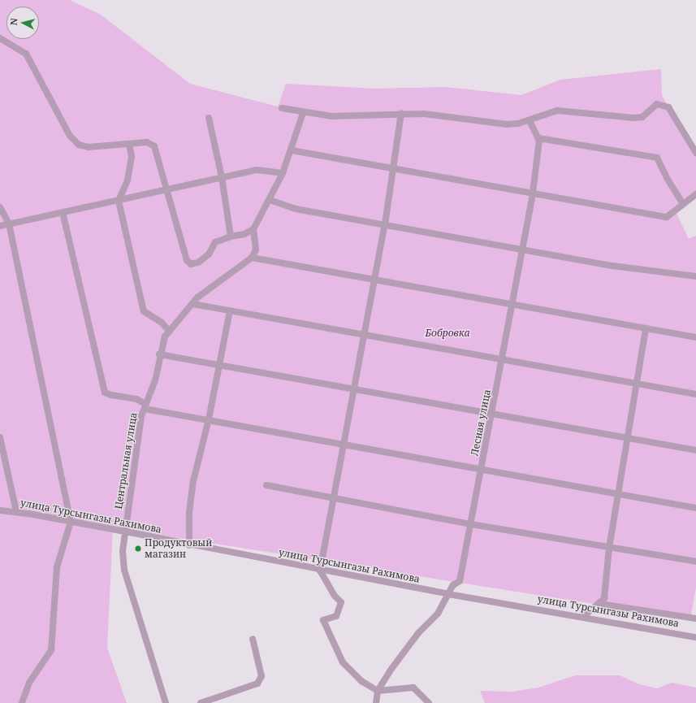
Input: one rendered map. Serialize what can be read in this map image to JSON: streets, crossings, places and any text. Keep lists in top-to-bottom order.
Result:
{
  "streets": {
    "street": ["Лесная улица", "Центральная улица", "улица Турсынгазы Рахимова"]
  },
  "crossings": [
    ["Лесная улица", "улица Турсынгазы Рахимова"],
    ["Центральная улица", "улица Турсынгазы Рахимова"]
  ],
  "parks": ["Бобровка"],
  "places": ["Продуктовый магазин"],
  "north": "left"
}
